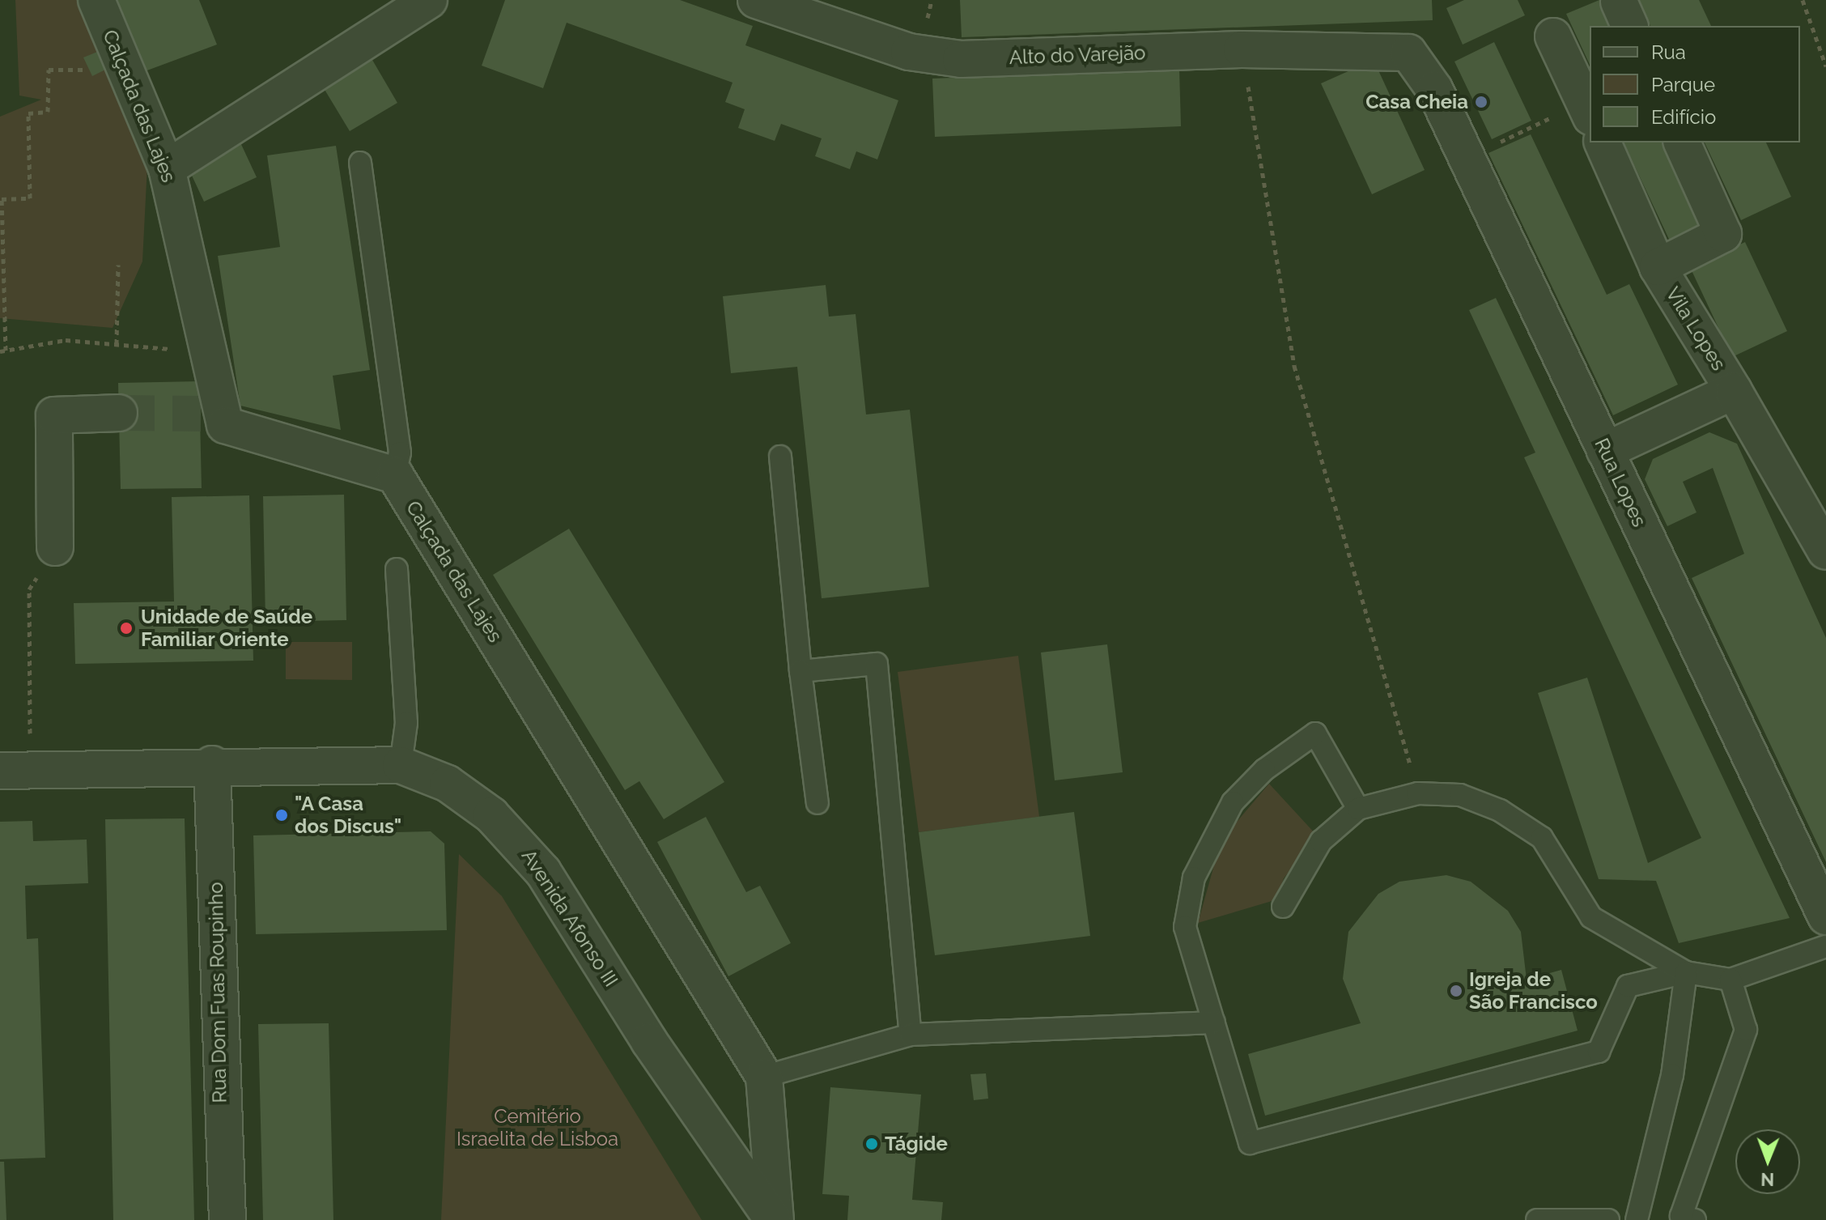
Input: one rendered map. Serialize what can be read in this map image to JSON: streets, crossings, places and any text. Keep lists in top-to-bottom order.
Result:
{
  "streets": {
    "street": [
      "Alto do Varejão",
      "Calçada das Lajes",
      "Vila Lopes",
      "Rua Lopes",
      "Avenida Afonso III",
      "Rua Dom Fuas Roupinho"
    ]
  },
  "crossings": [
    ["Alto do Varejão", "Rua Lopes"],
    ["Calçada das Lajes", "Avenida Afonso III"],
    ["Avenida Afonso III", "Rua Dom Fuas Roupinho"]
  ],
  "parks": ["Cemitério Israelita de Lisboa"],
  "places": [
    "Casa Cheia",
    "Unidade de Saúde Familiar Oriente",
    "\"A Casa dos Discus\"",
    "Igreja de São Francisco",
    "Tágide"
  ],
  "legend": ["Rua", "Parque", "Edifício"],
  "north": "bottom"
}
